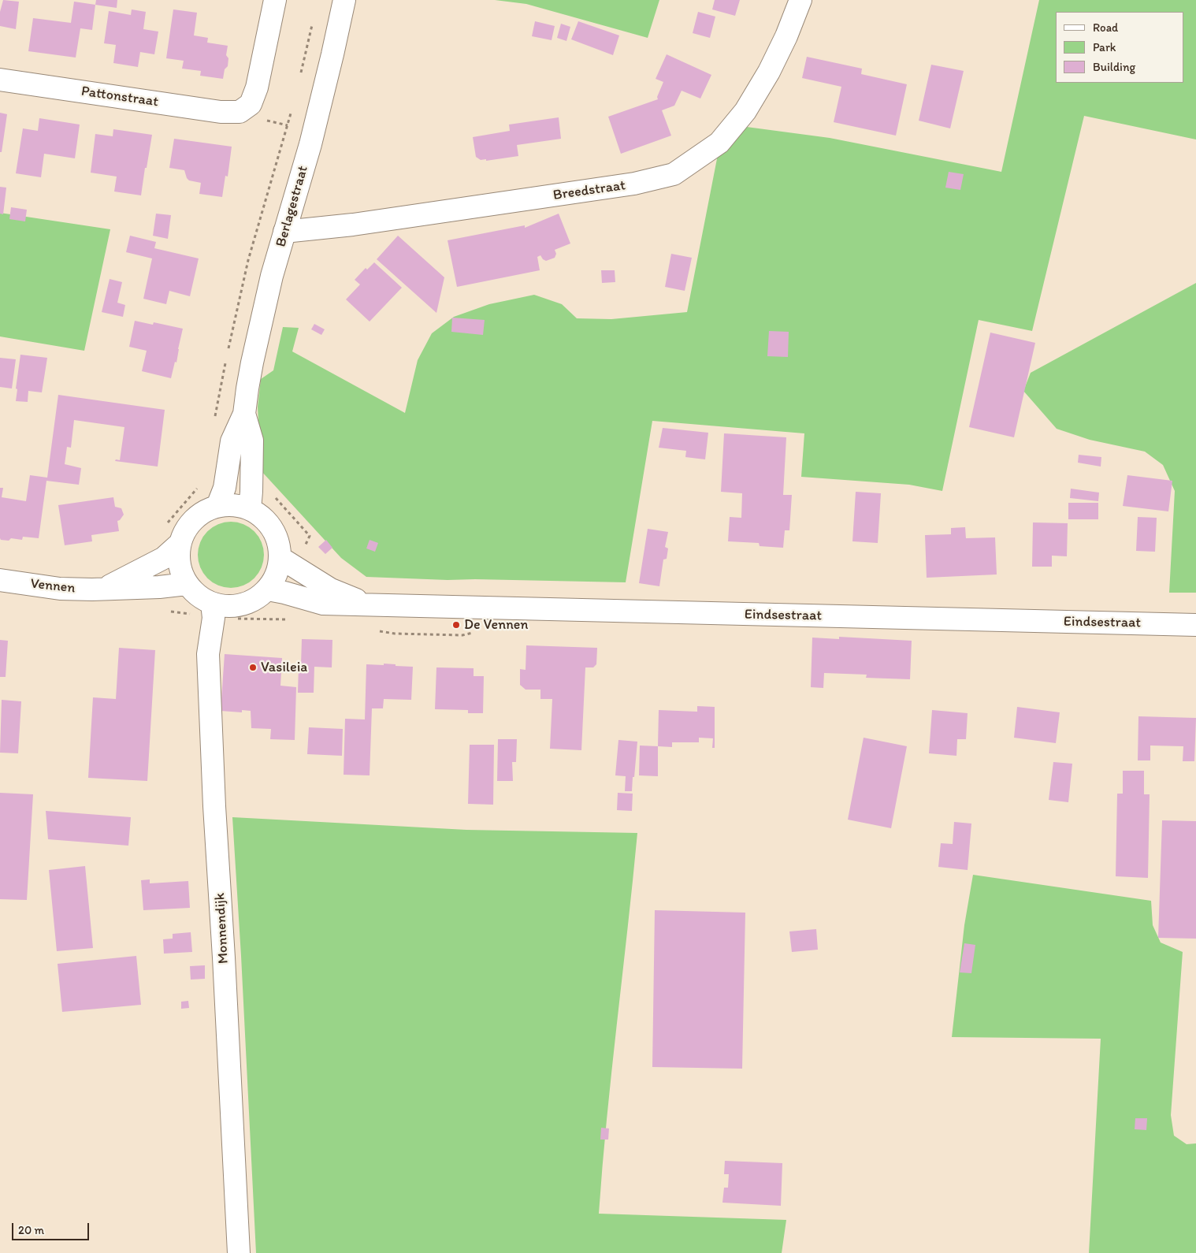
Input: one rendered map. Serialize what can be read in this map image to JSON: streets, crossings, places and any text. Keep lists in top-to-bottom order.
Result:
{
  "streets": {
    "street": [
      "Pattonstraat",
      "Breedstraat",
      "Berlagestraat",
      "Vennen",
      "Eindsestraat",
      "Monnendijk"
    ]
  },
  "crossings": [
    ["Breedstraat", "Berlagestraat"],
    ["Berlagestraat", "Vennen"],
    ["Berlagestraat", "Eindsestraat"],
    ["Berlagestraat", "Monnendijk"],
    ["Vennen", "Eindsestraat"],
    ["Vennen", "Monnendijk"],
    ["Eindsestraat", "Monnendijk"]
  ],
  "places": ["De Vennen", "Vasileia"],
  "legend": ["Road", "Park", "Building"],
  "scale_bar": "20 m"
}
